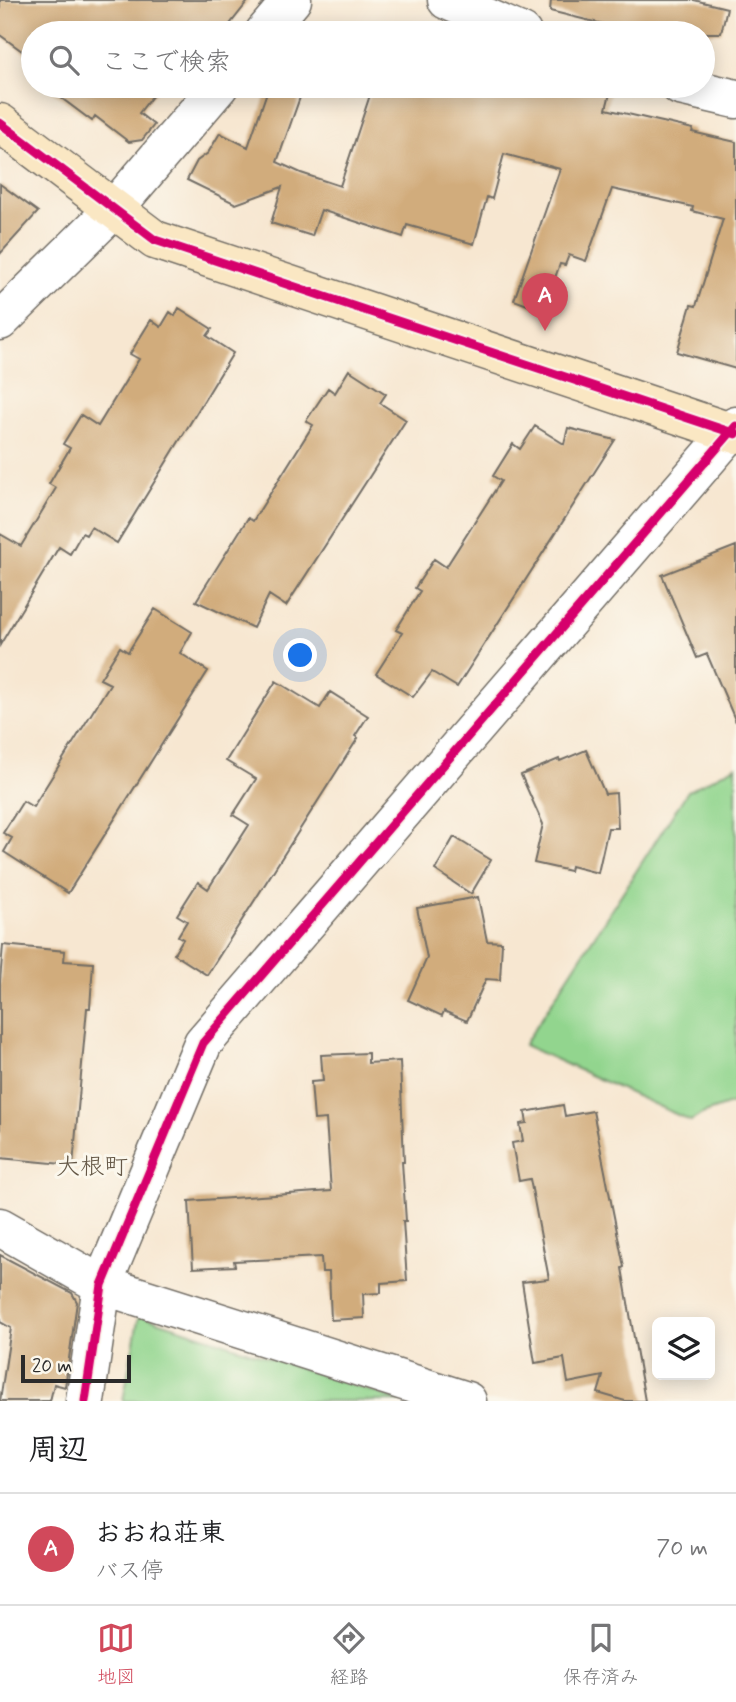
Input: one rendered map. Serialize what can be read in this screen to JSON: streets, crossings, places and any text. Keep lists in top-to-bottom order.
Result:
{
  "districts": ["大根町"],
  "scale_bar": "20 m",
  "page": {
    "search": "ここで検索",
    "pins": "A",
    "scale": "20 m",
    "heading": "周辺",
    "list": [
      {
        "mark": "A",
        "name": "おおね荘東",
        "note": "バス停",
        "value": "70 m"
      }
    ],
    "nav": ["地図", "経路", "保存済み"]
  }
}
